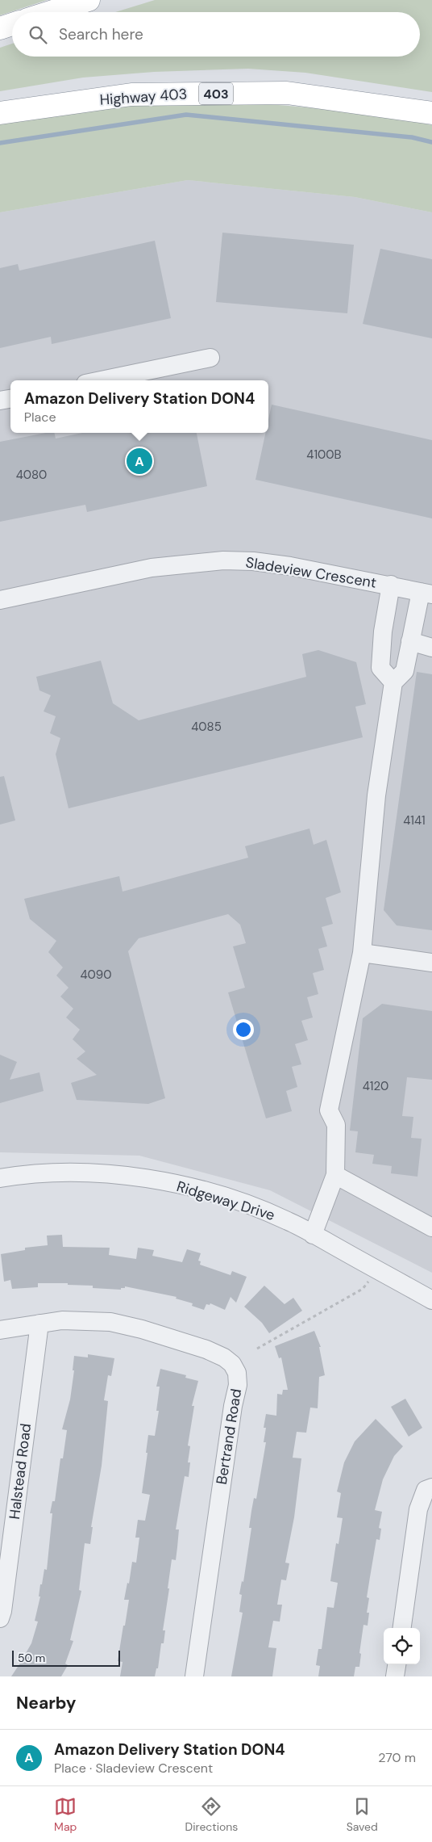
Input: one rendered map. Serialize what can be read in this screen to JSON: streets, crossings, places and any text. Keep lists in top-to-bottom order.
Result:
{
  "streets": {
    "highway": ["403", "Highway 403"],
    "street": [
      "Sladeview Crescent",
      "Ridgeway Drive",
      "Bertrand Road",
      "Halstead Road"
    ]
  },
  "crossings": [
    ["Bertrand Road", "Halstead Road"]
  ],
  "house_numbers": [
    "4100B",
    "4080",
    "4085",
    "4141",
    "4090",
    "4120"
  ],
  "scale_bar": "50 m",
  "page": {
    "search": "Search here",
    "popup": ["Amazon Delivery Station DON4", "Place"],
    "pins": "A",
    "scale": "50 m",
    "heading": "Nearby",
    "list": [
      {
        "mark": "A",
        "name": "Amazon Delivery Station DON4",
        "note": "Place · Sladeview Crescent",
        "value": "270 m"
      }
    ],
    "nav": ["Map", "Directions", "Saved"]
  }
}
